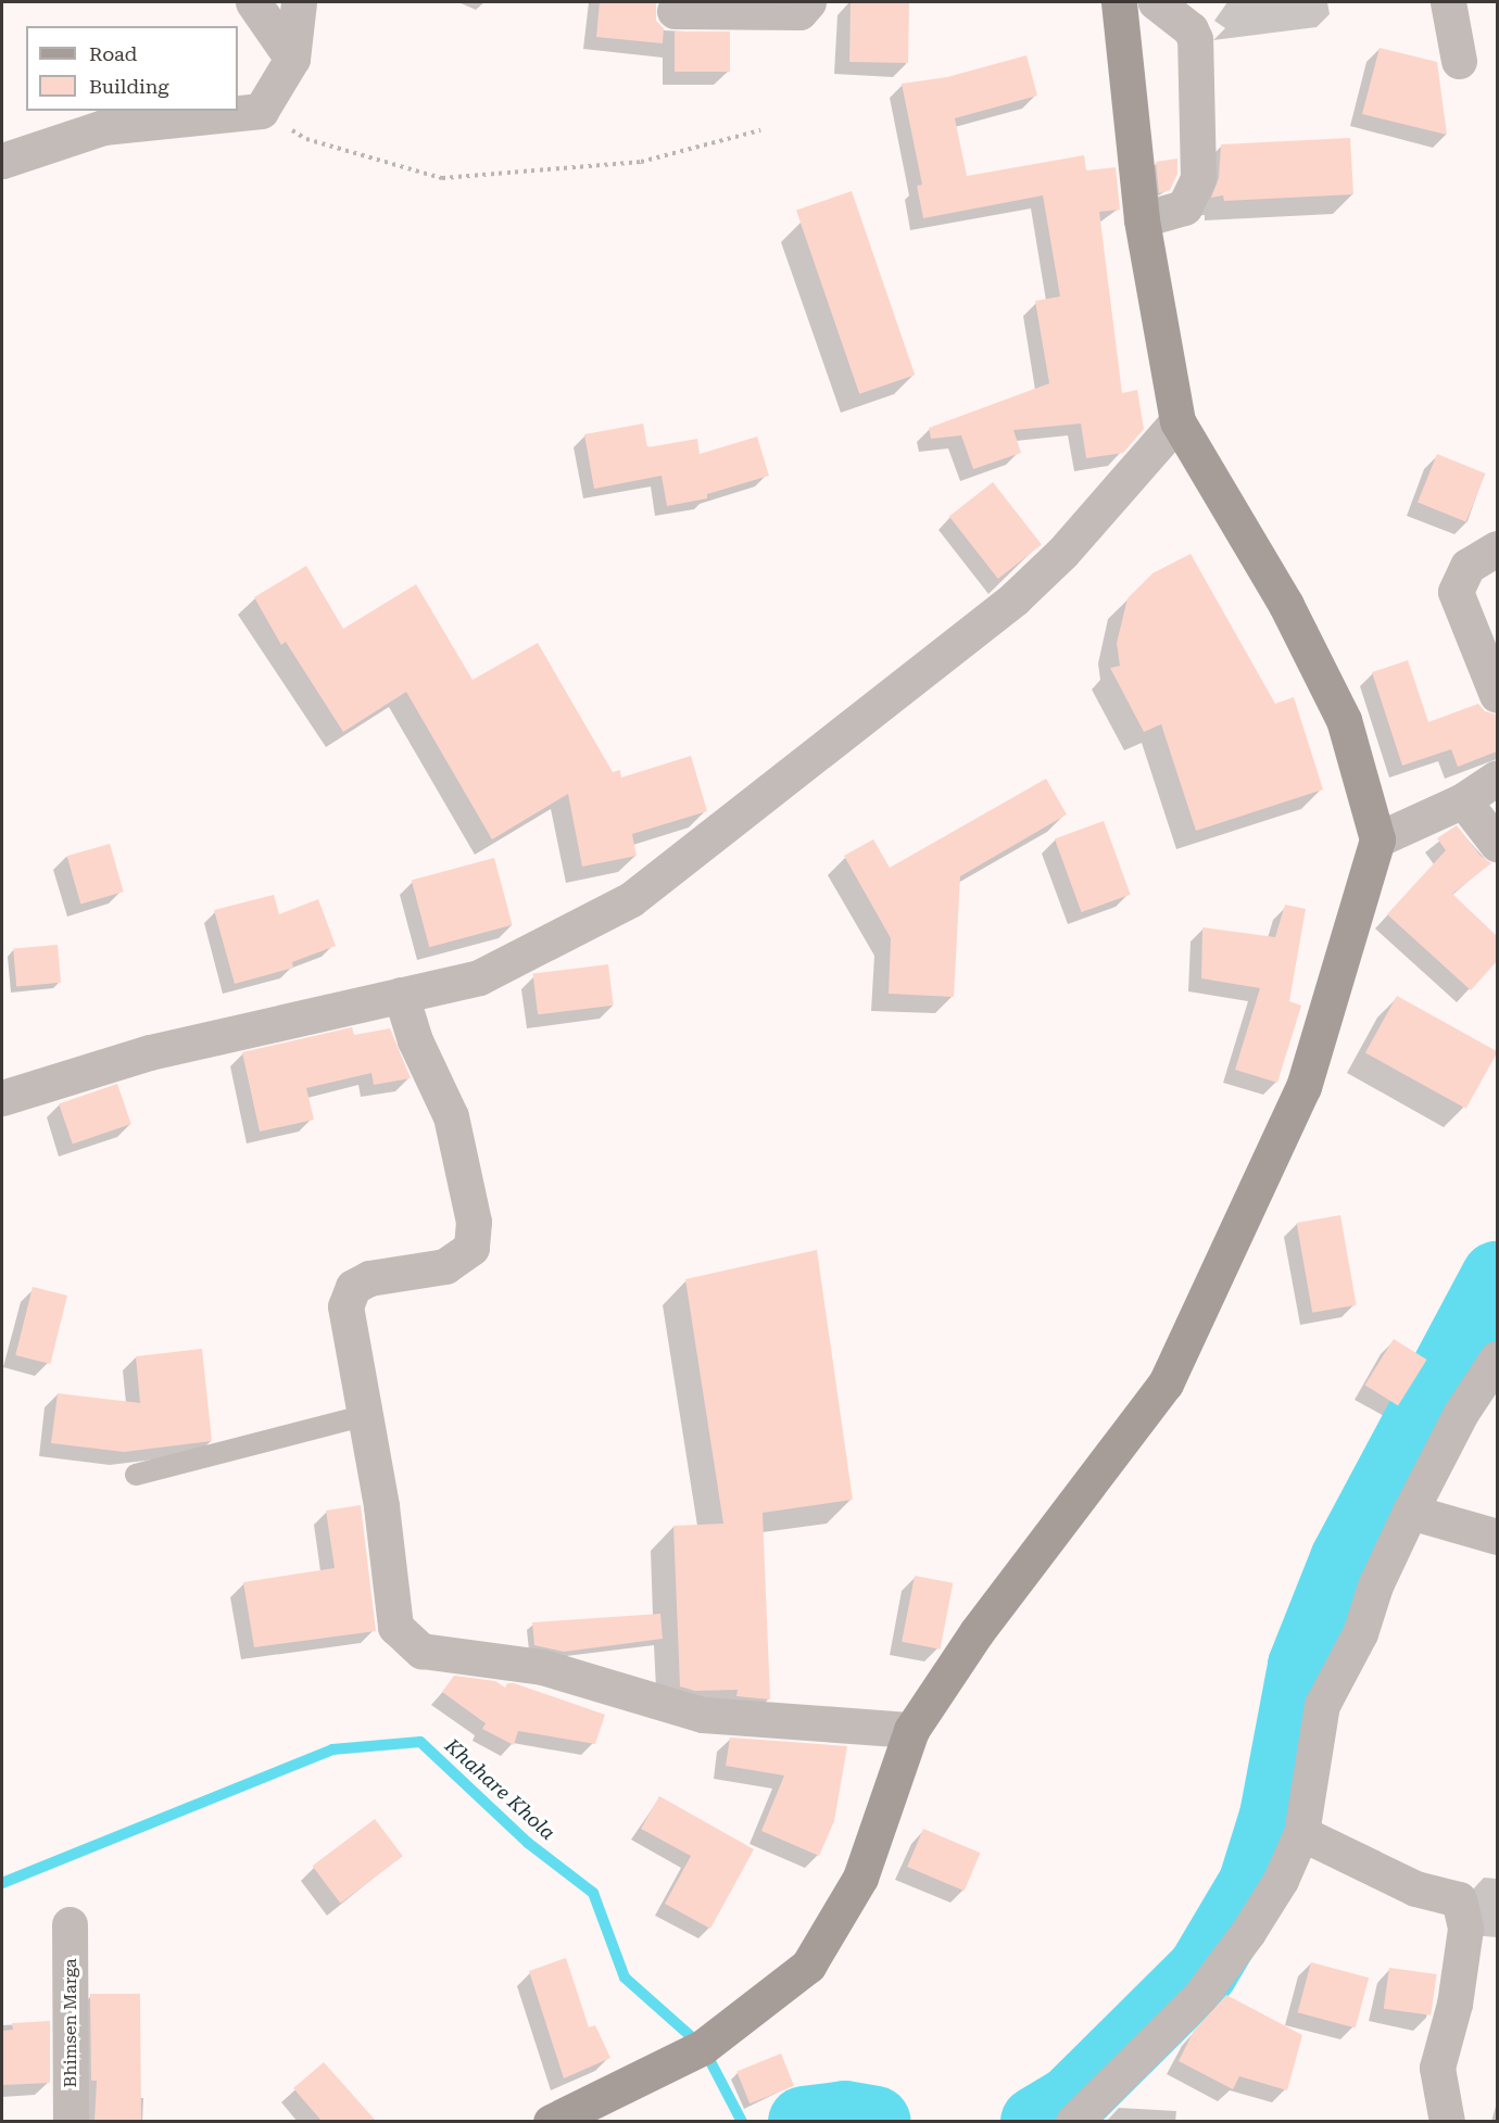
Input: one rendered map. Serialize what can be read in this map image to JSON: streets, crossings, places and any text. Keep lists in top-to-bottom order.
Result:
{
  "streets": {
    "street": ["Bhimsen Marga"]
  },
  "water": ["Khahare Khola"],
  "legend": ["Road", "Building"]
}
